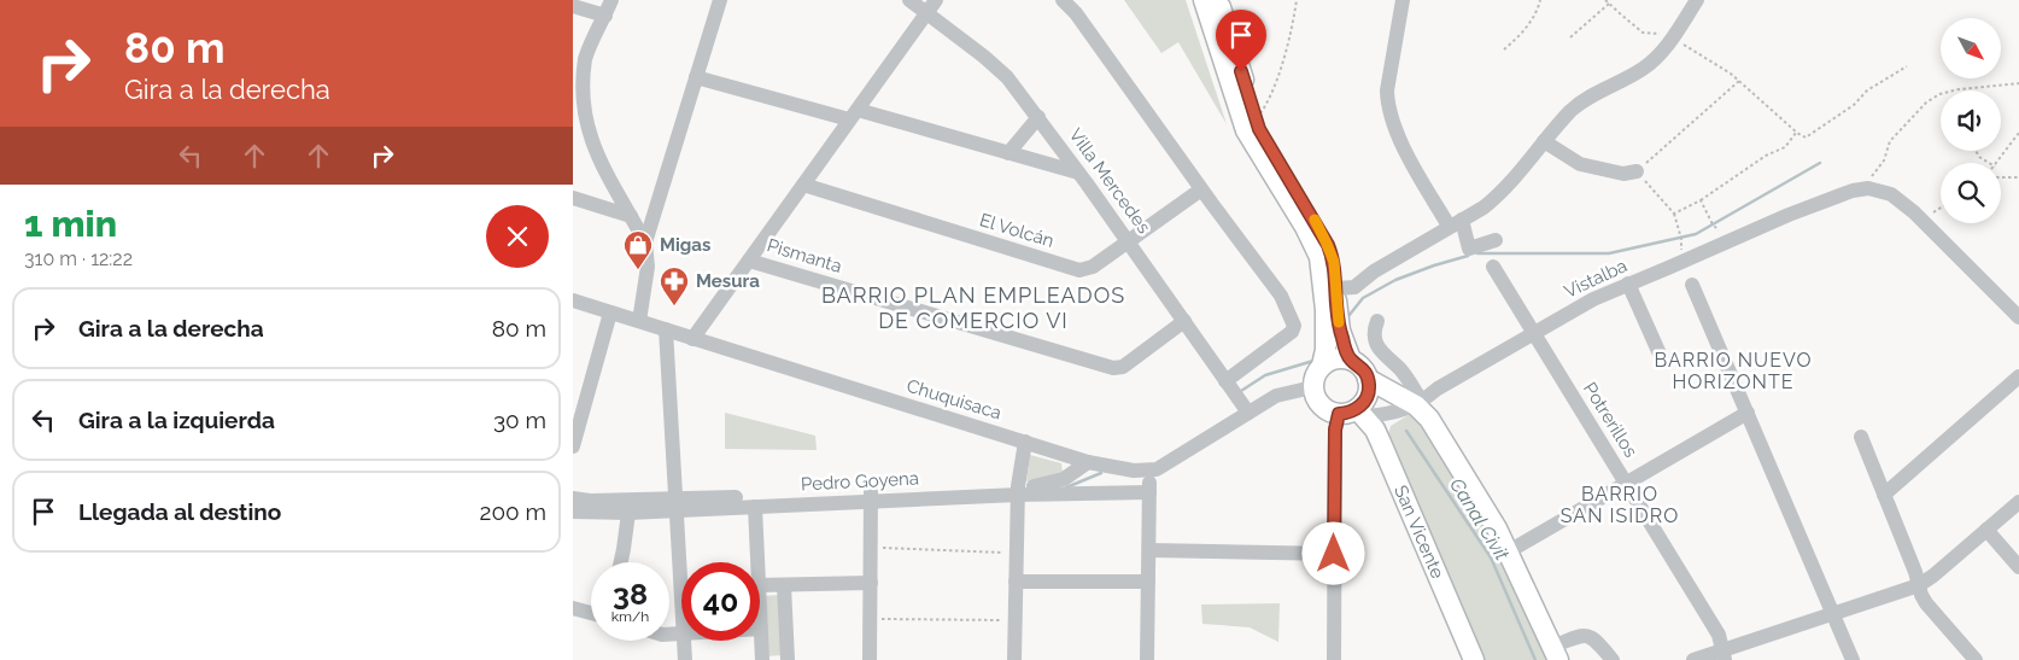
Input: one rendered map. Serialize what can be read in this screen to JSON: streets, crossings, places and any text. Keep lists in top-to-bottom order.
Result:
{
  "streets": {
    "main road": ["San Vicente"],
    "street": [
      "Villa Mercedes",
      "El Volcán",
      "Pismanta",
      "Vistalba",
      "Chuquisaca",
      "Potrerillos",
      "Pedro Goyena"
    ]
  },
  "crossings": [
    ["Villa Mercedes", "El Volcán"],
    ["Villa Mercedes", "Pismanta"],
    ["Villa Mercedes", "Chuquisaca"],
    ["Vistalba", "Chuquisaca"],
    ["Vistalba", "Potrerillos"],
    ["Vistalba", "San Vicente"],
    ["Chuquisaca", "Pedro Goyena"],
    ["Chuquisaca", "San Vicente"]
  ],
  "districts": ["BARRIO PLAN EMPLEADOS DE COMERCIO VI", "BARRIO NUEVO HORIZONTE", "BARRIO SAN ISIDRO"],
  "water": ["Canal Civit"],
  "places": {
    "shop": ["Migas"],
    "pharmacy": ["Mesura"]
  },
  "north": "bottom right",
  "page": {
    "turn": ["80 m", "Gira a la derecha"],
    "heading": ["1 min", "310 m · 12:22"],
    "list": [
      {
        "name": "Gira a la derecha",
        "value": "80 m"
      },
      {
        "name": "Gira a la izquierda",
        "value": "30 m"
      },
      {
        "name": "Llegada al destino",
        "value": "200 m"
      }
    ],
    "speed": "38 km/h",
    "limit": "40"
  }
}
